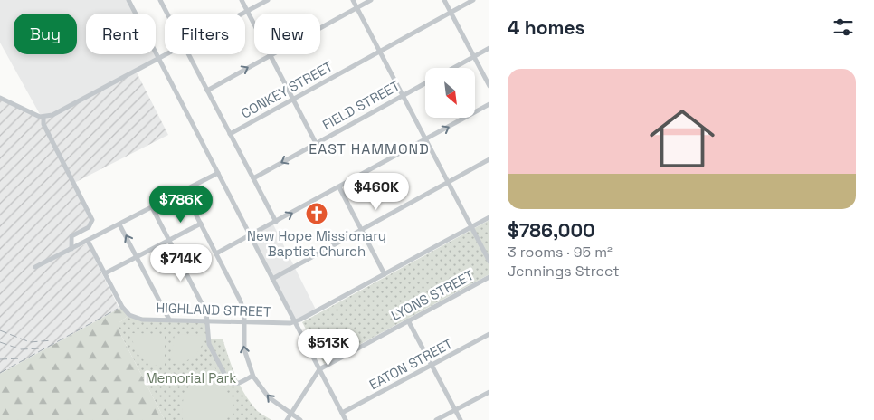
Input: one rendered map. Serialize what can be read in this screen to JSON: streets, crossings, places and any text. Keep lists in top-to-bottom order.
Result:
{
  "streets": {
    "street": [
      "CONKEY STREET",
      "FIELD STREET",
      "LYONS STREET",
      "HIGHLAND STREET",
      "EATON STREET"
    ]
  },
  "one_way": ["FIELD STREET"],
  "districts": ["EAST HAMMOND"],
  "parks": ["Memorial Park"],
  "places": {
    "church": ["New Hope Missionary Baptist Church"]
  },
  "north": "bottom right",
  "page": {
    "heading": "4 homes",
    "chip": [
      "Buy",
      "Rent",
      "Filters",
      "New"
    ],
    "list": [
      {
        "name": "$786,000",
        "note": "3 rooms · 95 m² · Jennings Street"
      }
    ],
    "price": [
      "$460K",
      "$786K",
      "$714K",
      "$513K"
    ]
  }
}
